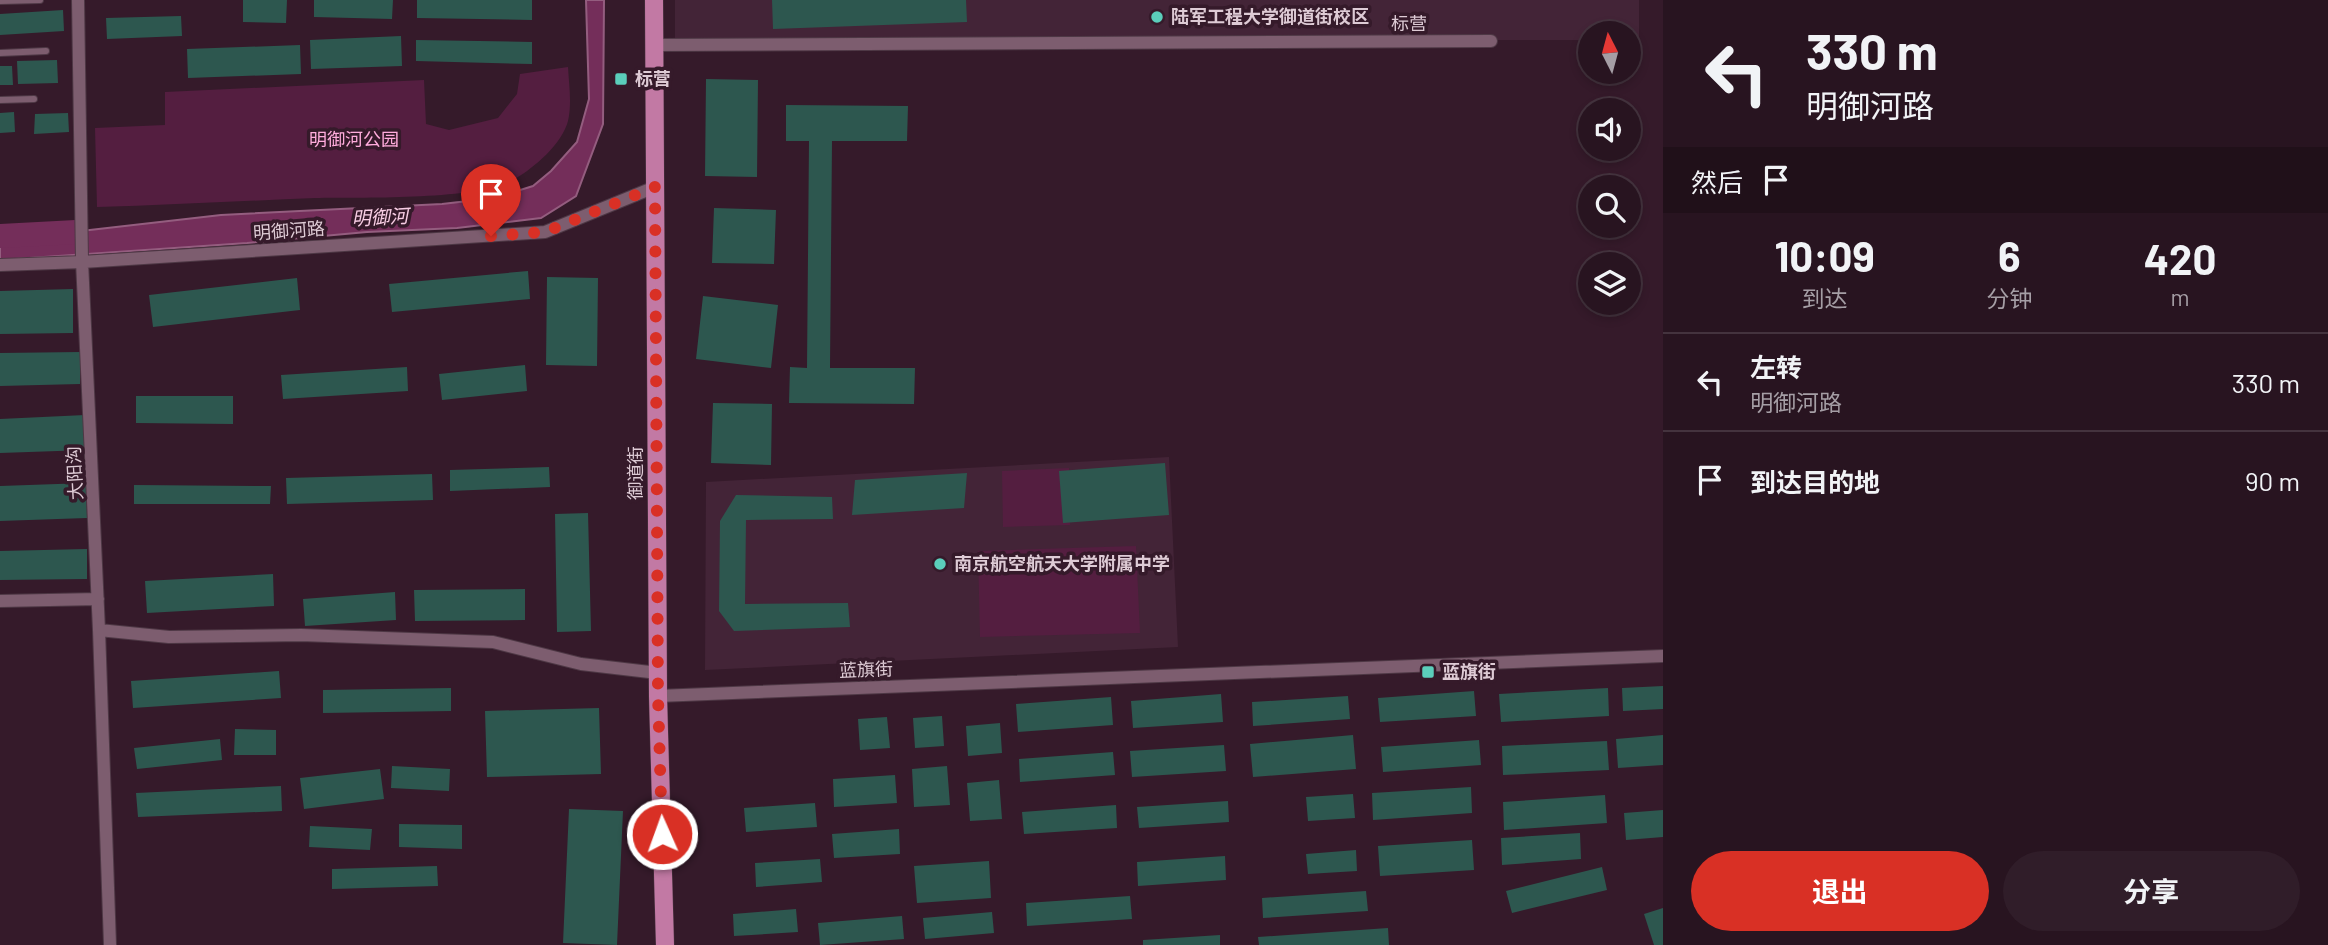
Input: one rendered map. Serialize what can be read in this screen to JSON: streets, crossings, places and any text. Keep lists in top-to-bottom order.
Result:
{
  "streets": {
    "main road": ["御道街"],
    "street": [
      "标营",
      "明御河路",
      "大阳沟",
      "蓝旗街"
    ]
  },
  "crossings": [
    ["标营", "御道街"],
    ["明御河路", "大阳沟"],
    ["明御河路", "御道街"],
    ["御道街", "蓝旗街"]
  ],
  "water": ["明御河"],
  "parks": ["明御河公园"],
  "places": {
    "other": ["陆军工程大学御道街校区", "南京航空航天大学附属中学"],
    "transit": ["标营", "蓝旗街"]
  },
  "north": "top",
  "page": {
    "turn": ["330 m", "明御河路"],
    "then": "然后",
    "eta": [
      "10:09",
      "到达",
      "6",
      "分钟",
      "420",
      "m"
    ],
    "list": [
      {
        "name": "左转",
        "note": "明御河路",
        "value": "330 m"
      },
      {
        "name": "到达目的地",
        "value": "90 m"
      }
    ],
    "buttons": ["退出", "分享"]
  }
}
